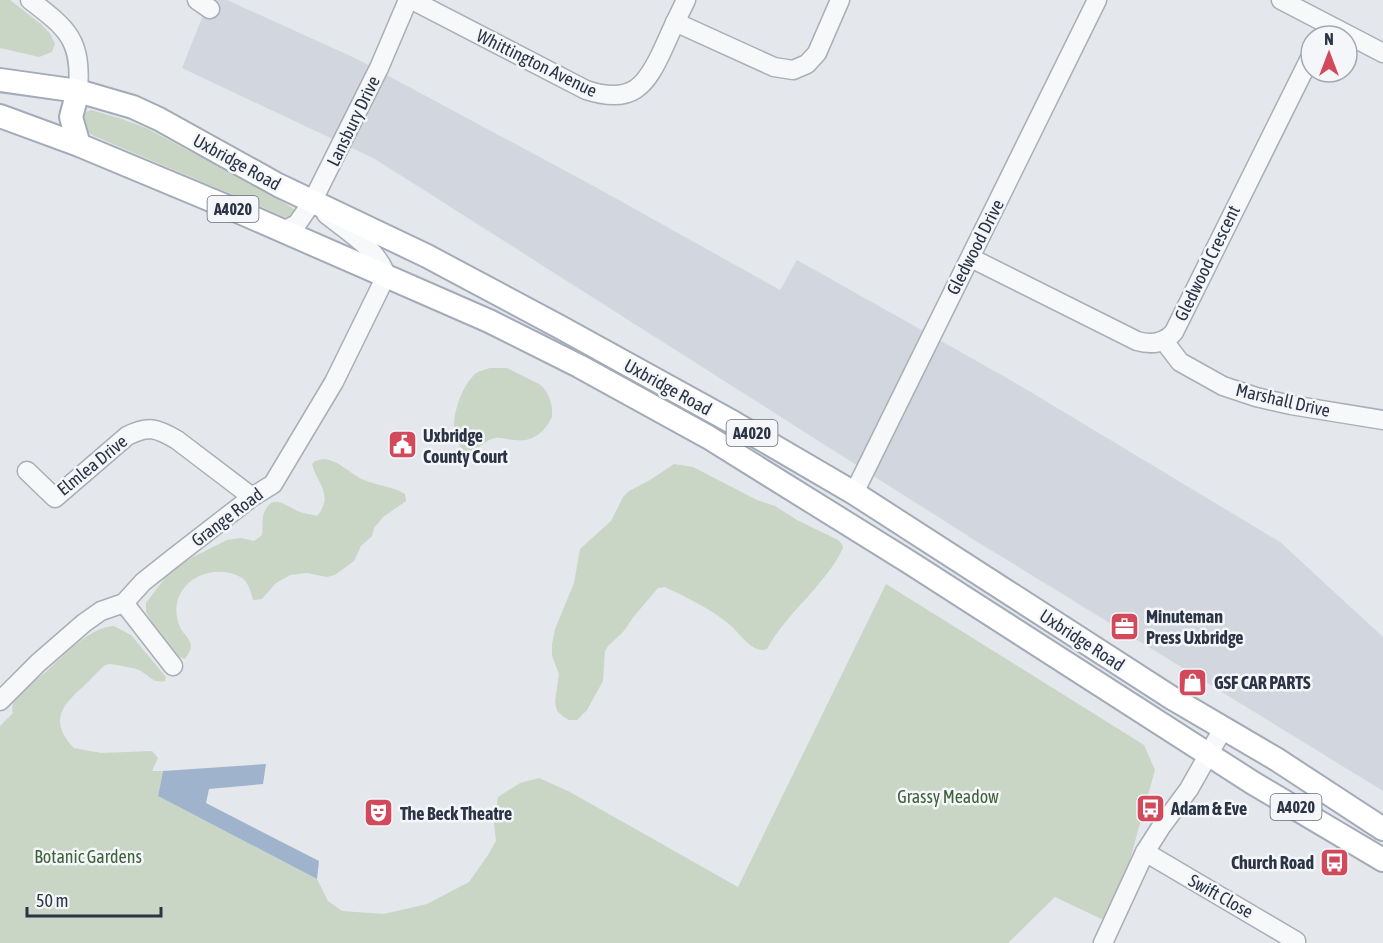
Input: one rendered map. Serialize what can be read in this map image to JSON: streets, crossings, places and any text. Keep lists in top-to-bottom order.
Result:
{
  "streets": {
    "main road": ["Uxbridge Road", "A4020"],
    "street": [
      "Whittington Avenue",
      "Lansbury Drive",
      "Gledwood Drive",
      "Gledwood Crescent",
      "Marshall Drive",
      "Elmlea Drive",
      "Grange Road",
      "Swift Close"
    ]
  },
  "crossings": [
    ["Whittington Avenue", "Lansbury Drive"],
    ["Lansbury Drive", "Uxbridge Road"],
    ["Uxbridge Road", "Gledwood Drive"],
    ["Uxbridge Road", "Grange Road"],
    ["Gledwood Drive", "Gledwood Crescent"],
    ["Gledwood Crescent", "Marshall Drive"],
    ["Elmlea Drive", "Grange Road"]
  ],
  "parks": ["Grassy Meadow", "Botanic Gardens"],
  "places": {
    "public building": ["Uxbridge County Court"],
    "office": ["Minuteman Press Uxbridge"],
    "shop": ["GSF CAR PARTS"],
    "bus stop": ["Adam & Eve", "Church Road"],
    "theatre": ["The Beck Theatre"]
  },
  "scale_bar": "50 m",
  "north": "top"
}
